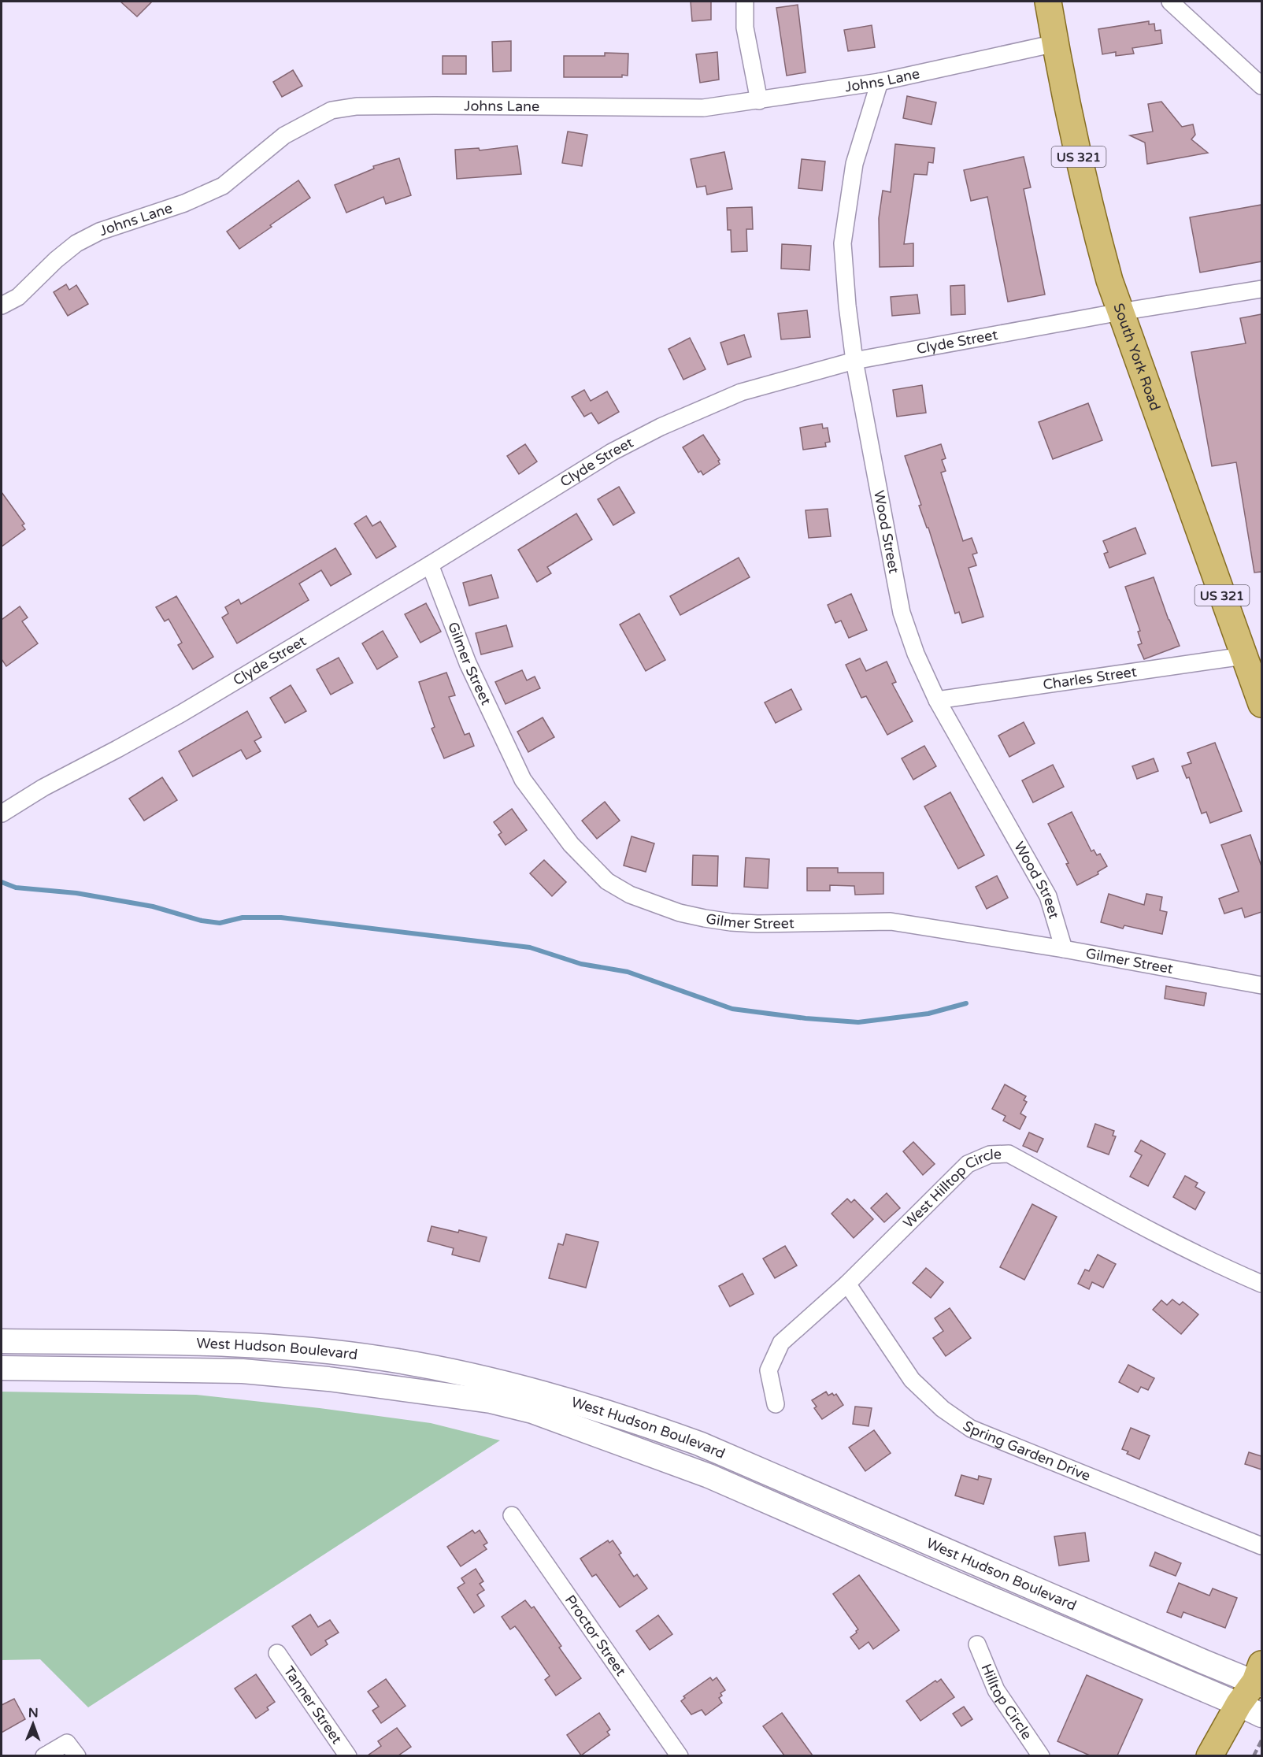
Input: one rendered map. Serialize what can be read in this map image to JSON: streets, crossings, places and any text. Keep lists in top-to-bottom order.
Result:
{
  "streets": {
    "main road": ["US 321", "South York Road", "West Hudson Boulevard"],
    "street": [
      "Johns Lane",
      "Clyde Street",
      "Wood Street",
      "Gilmer Street",
      "Charles Street",
      "West Hilltop Circle",
      "Spring Garden Drive",
      "Proctor Street",
      "Hilltop Circle",
      "Tanner Street"
    ]
  },
  "crossings": [
    ["Johns Lane", "South York Road"],
    ["Johns Lane", "Wood Street"],
    ["Clyde Street", "South York Road"],
    ["Clyde Street", "Wood Street"],
    ["Clyde Street", "Gilmer Street"],
    ["South York Road", "Charles Street"],
    ["Wood Street", "Gilmer Street"],
    ["Wood Street", "Charles Street"],
    ["West Hilltop Circle", "Spring Garden Drive"]
  ],
  "north": "top"
}
